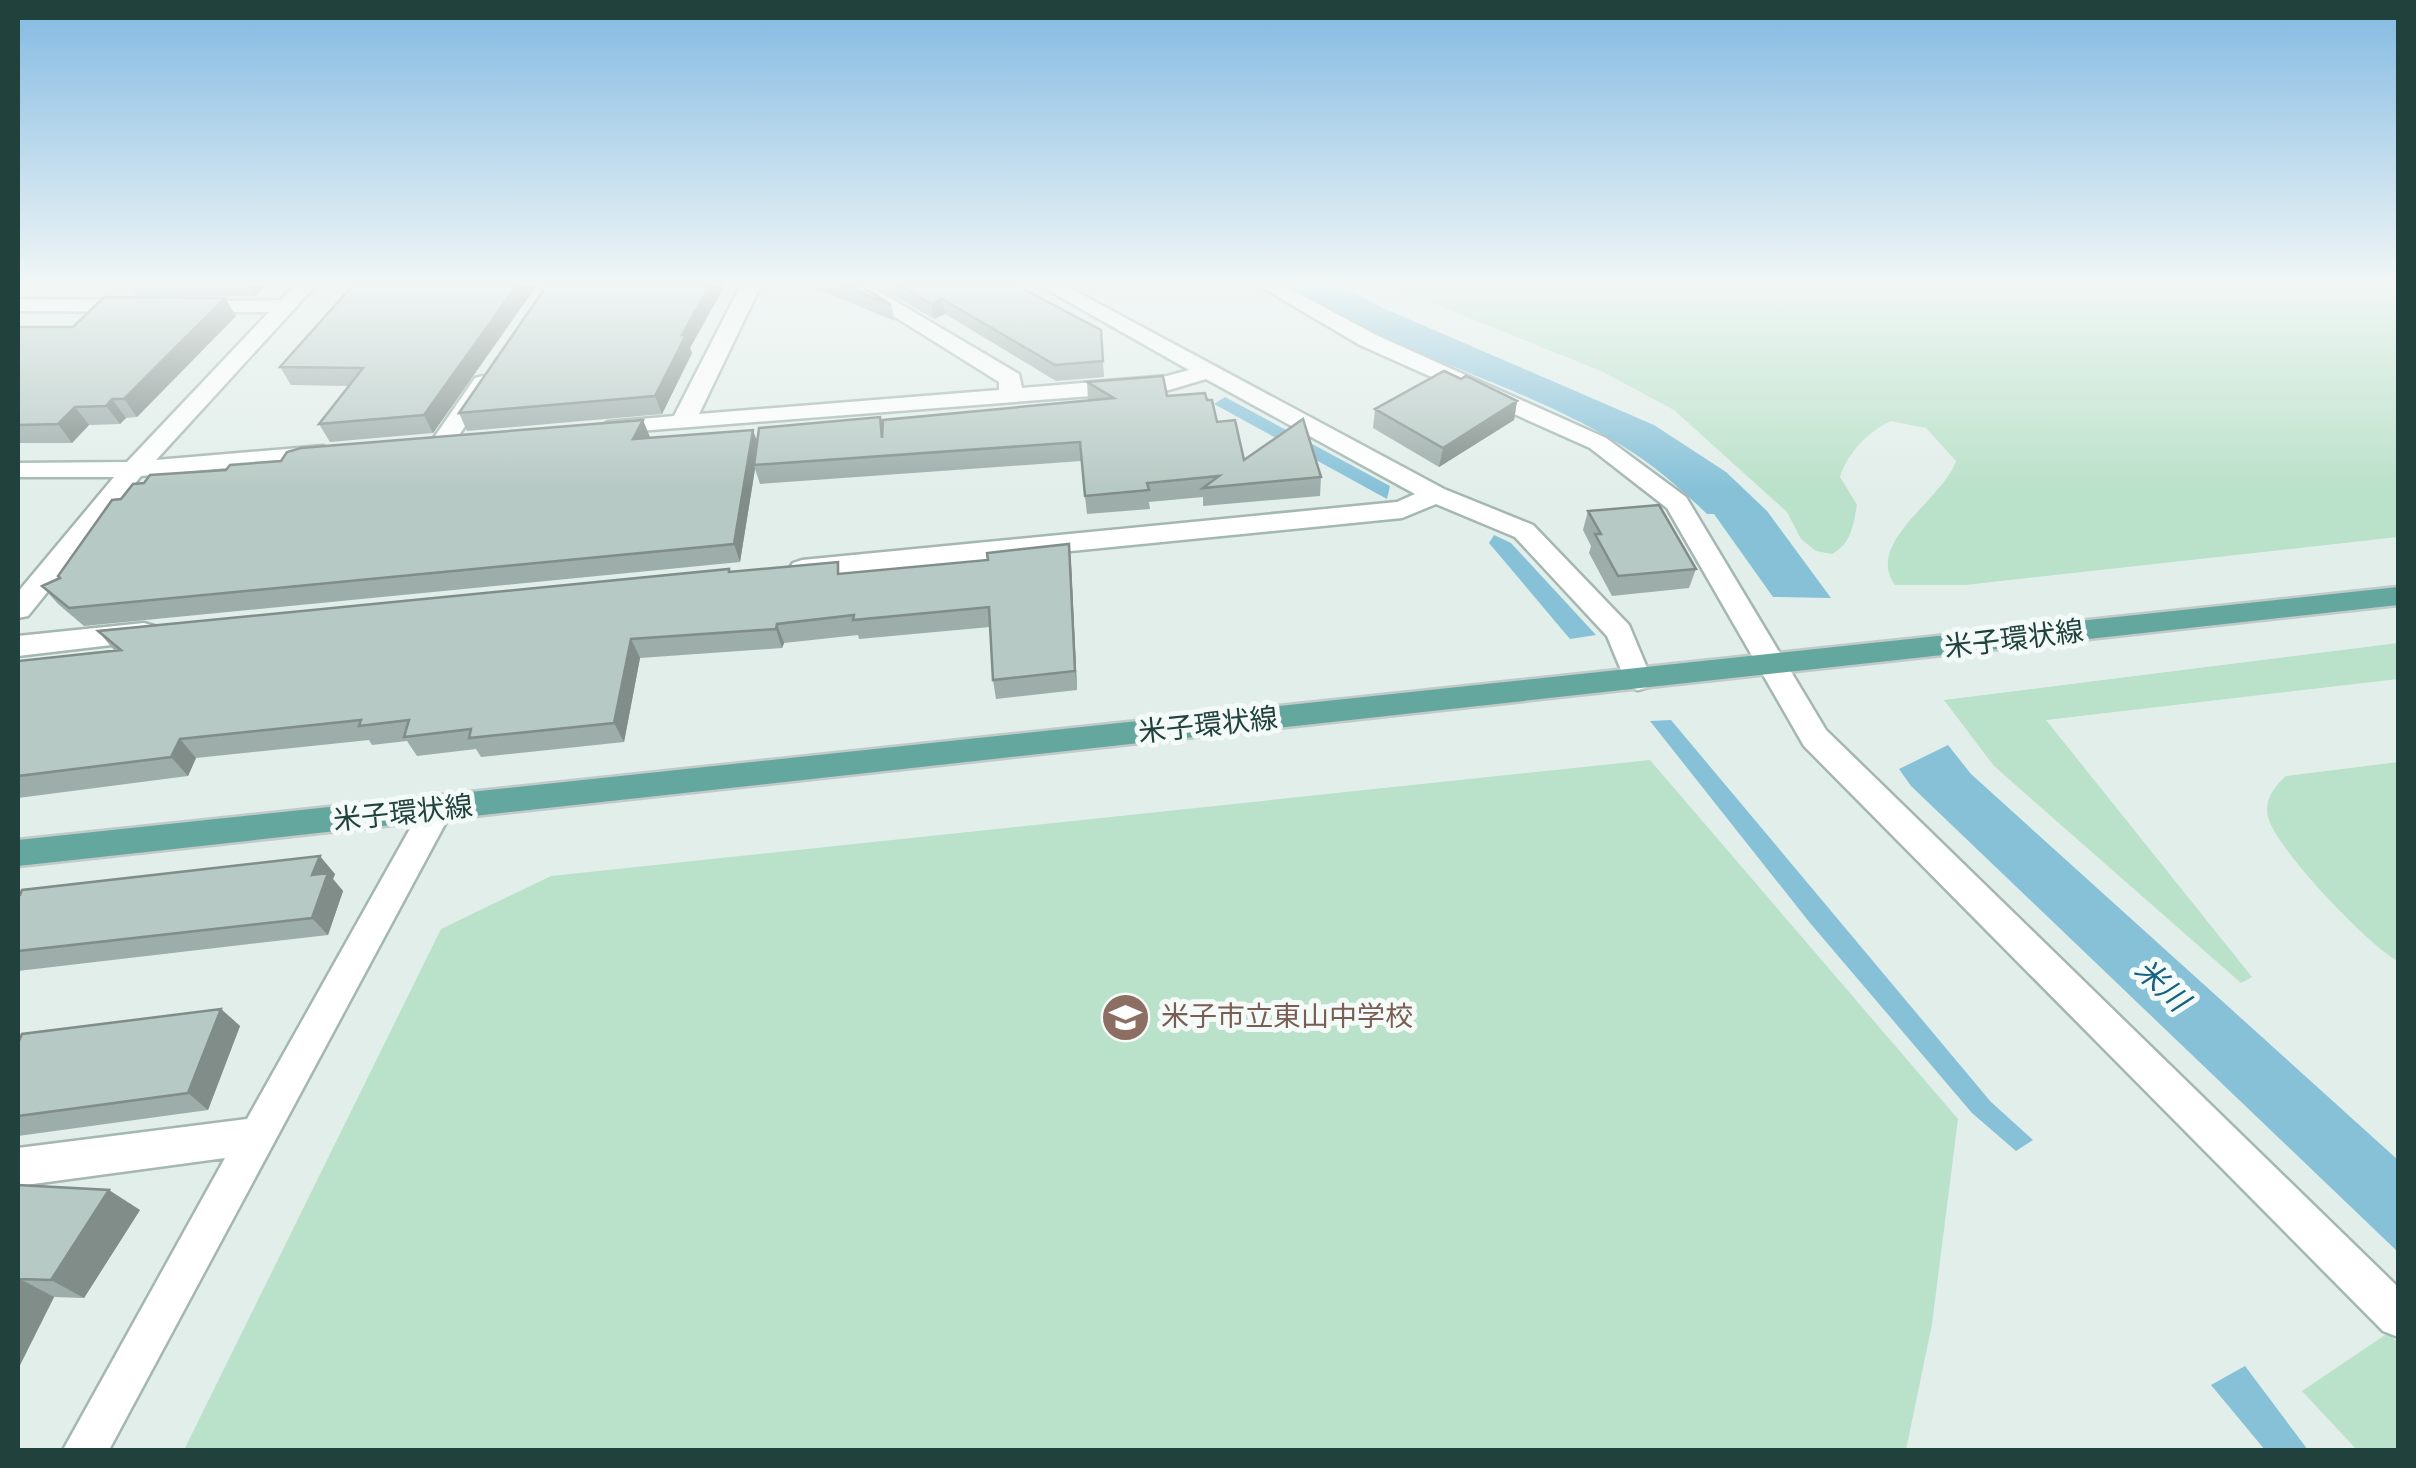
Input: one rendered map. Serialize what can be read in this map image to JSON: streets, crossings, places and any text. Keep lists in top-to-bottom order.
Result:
{
  "streets": {
    "main road": ["米子環状線"]
  },
  "water": ["米川"],
  "places": {
    "school or university": ["米子市立東山中学校"]
  }
}
